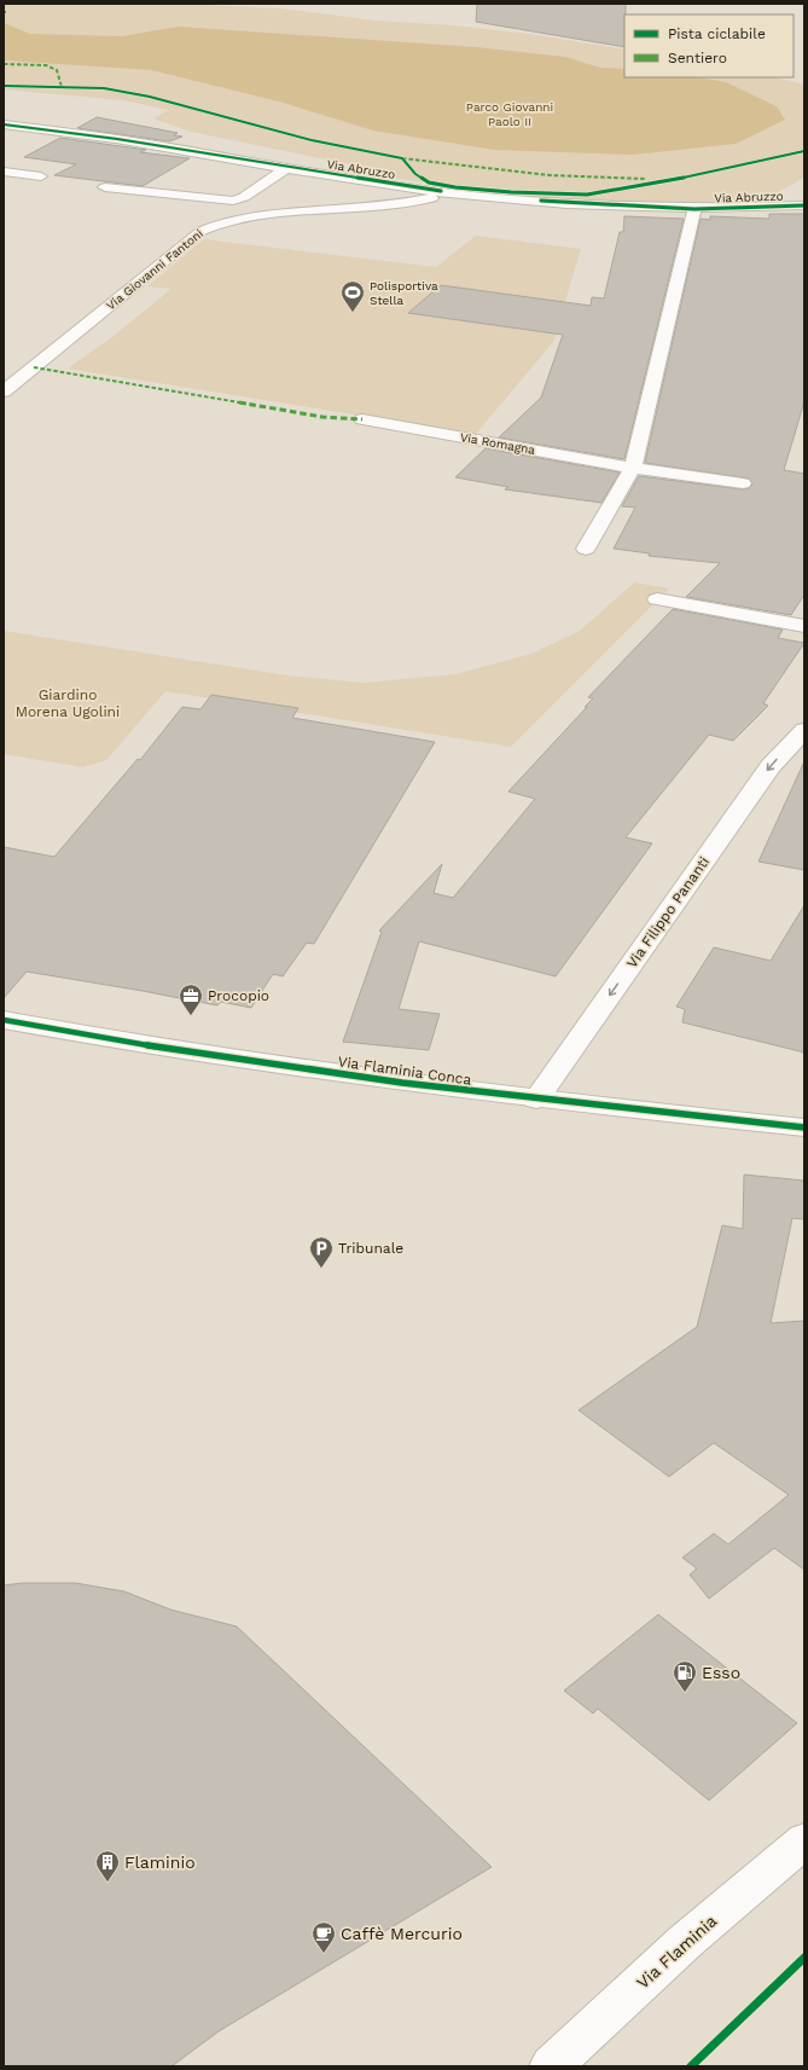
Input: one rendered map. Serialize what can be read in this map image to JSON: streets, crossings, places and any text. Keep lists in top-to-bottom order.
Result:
{
  "streets": {
    "street": [
      "Via Abruzzo",
      "Via Giovanni Fantoni",
      "Via Romagna",
      "Via Filippo Pananti",
      "Via Flaminia Conca",
      "Via Flaminia"
    ]
  },
  "crossings": [
    ["Via Abruzzo", "Via Giovanni Fantoni"],
    ["Via Filippo Pananti", "Via Flaminia Conca"]
  ],
  "one_way": ["Via Filippo Pananti"],
  "parks": ["Parco Giovanni Paolo II", "Giardino Morena Ugolini"],
  "places": {
    "sports": ["Polisportiva Stella"],
    "office": ["Procopio"],
    "parking": ["Tribunale"],
    "fuel station": ["Esso"],
    "building": ["Flaminio"],
    "cafe": ["Caffè Mercurio"]
  },
  "legend": ["Pista ciclabile", "Sentiero"]
}
